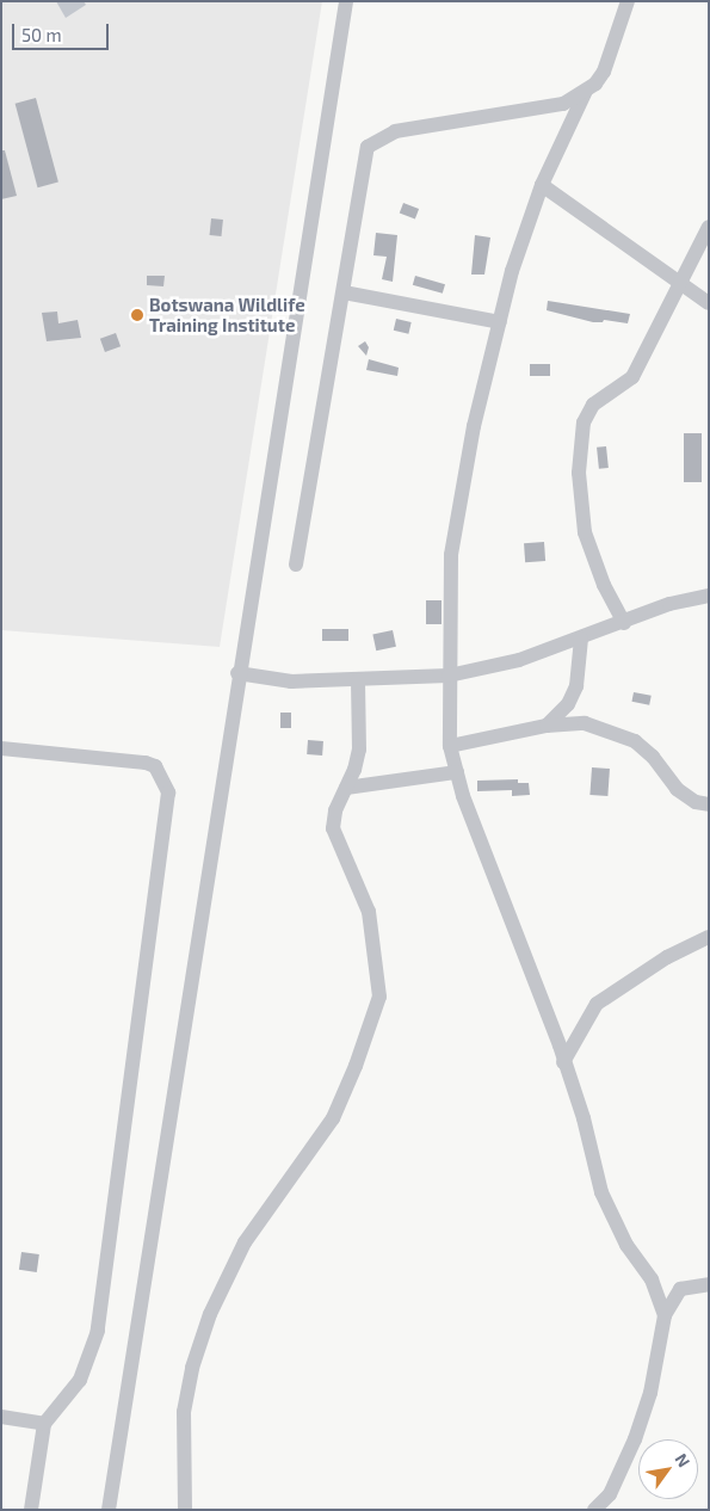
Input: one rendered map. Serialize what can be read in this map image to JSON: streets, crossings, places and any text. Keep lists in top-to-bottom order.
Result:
{
  "places": ["Botswana Wildlife Training Institute"],
  "scale_bar": "50 m",
  "north": "top right"
}
